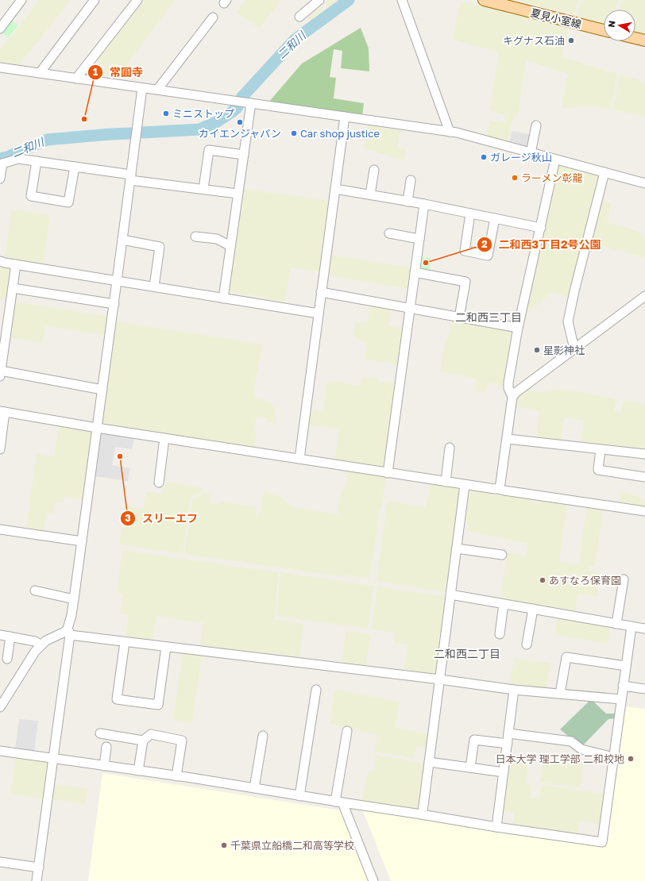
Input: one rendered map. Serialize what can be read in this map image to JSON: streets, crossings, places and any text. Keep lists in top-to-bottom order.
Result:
{
  "streets": {
    "main road": ["夏見小室線"]
  },
  "districts": ["二和西三丁目", "二和西二丁目"],
  "water": ["二和川"],
  "places": [
    "キグナス石油",
    "ミニストップ",
    "常圓寺",
    "カイエンジャパン",
    "Car shop justice",
    "ガレージ秋山",
    "ラーメン彰龍",
    "二和西3丁目2号公園",
    "星影神社",
    "スリーエフ",
    "あすなろ保育園",
    "日本大学 理工学部 二和校地",
    "千葉県立船橋二和高等学校"
  ],
  "north": "left"
}
